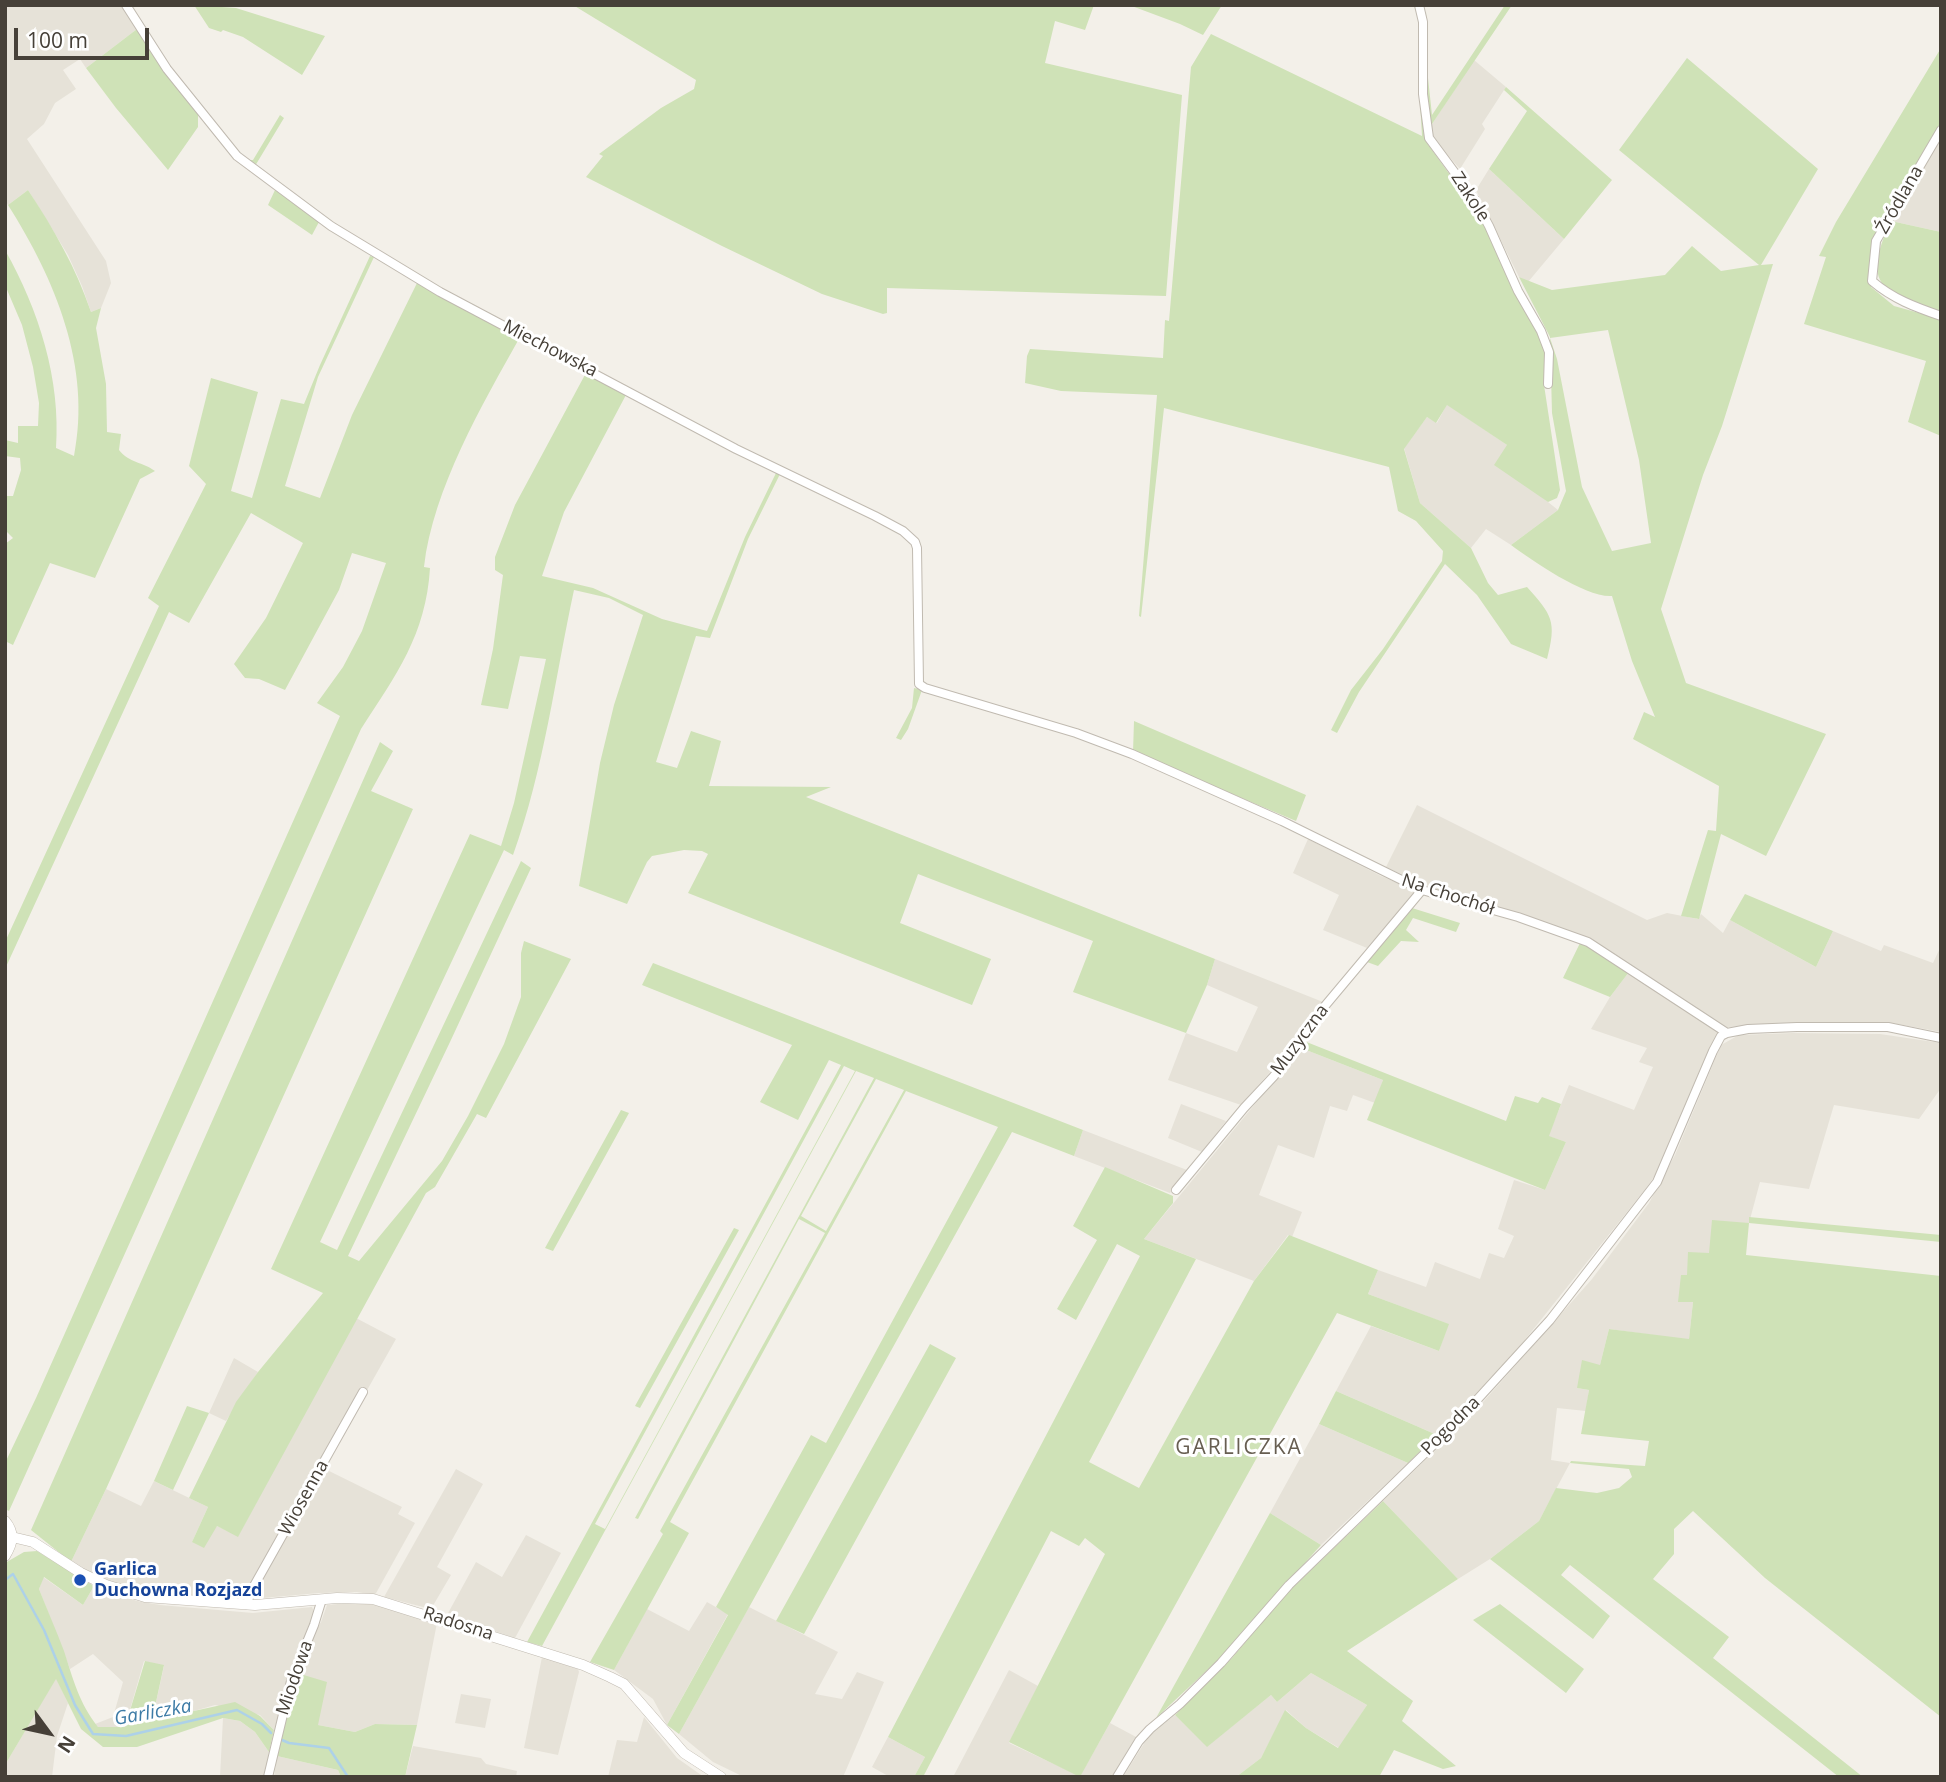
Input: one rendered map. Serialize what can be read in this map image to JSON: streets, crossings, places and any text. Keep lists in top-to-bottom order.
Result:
{
  "streets": {
    "street": [
      "Zakole",
      "Źródlana",
      "Miechowska",
      "Na Chochół",
      "Muzyczna",
      "Pogodna",
      "Wiosenna",
      "Radosna",
      "Miodowa"
    ]
  },
  "crossings": [
    ["Miechowska", "Na Chochół"],
    ["Na Chochół", "Muzyczna"],
    ["Na Chochół", "Pogodna"],
    ["Wiosenna", "Radosna"],
    ["Radosna", "Miodowa"]
  ],
  "districts": ["GARLICZKA"],
  "water": ["Garliczka"],
  "places": ["Garlica Duchowna Rozjazd"],
  "scale_bar": "100 m",
  "north": "bottom right"
}
